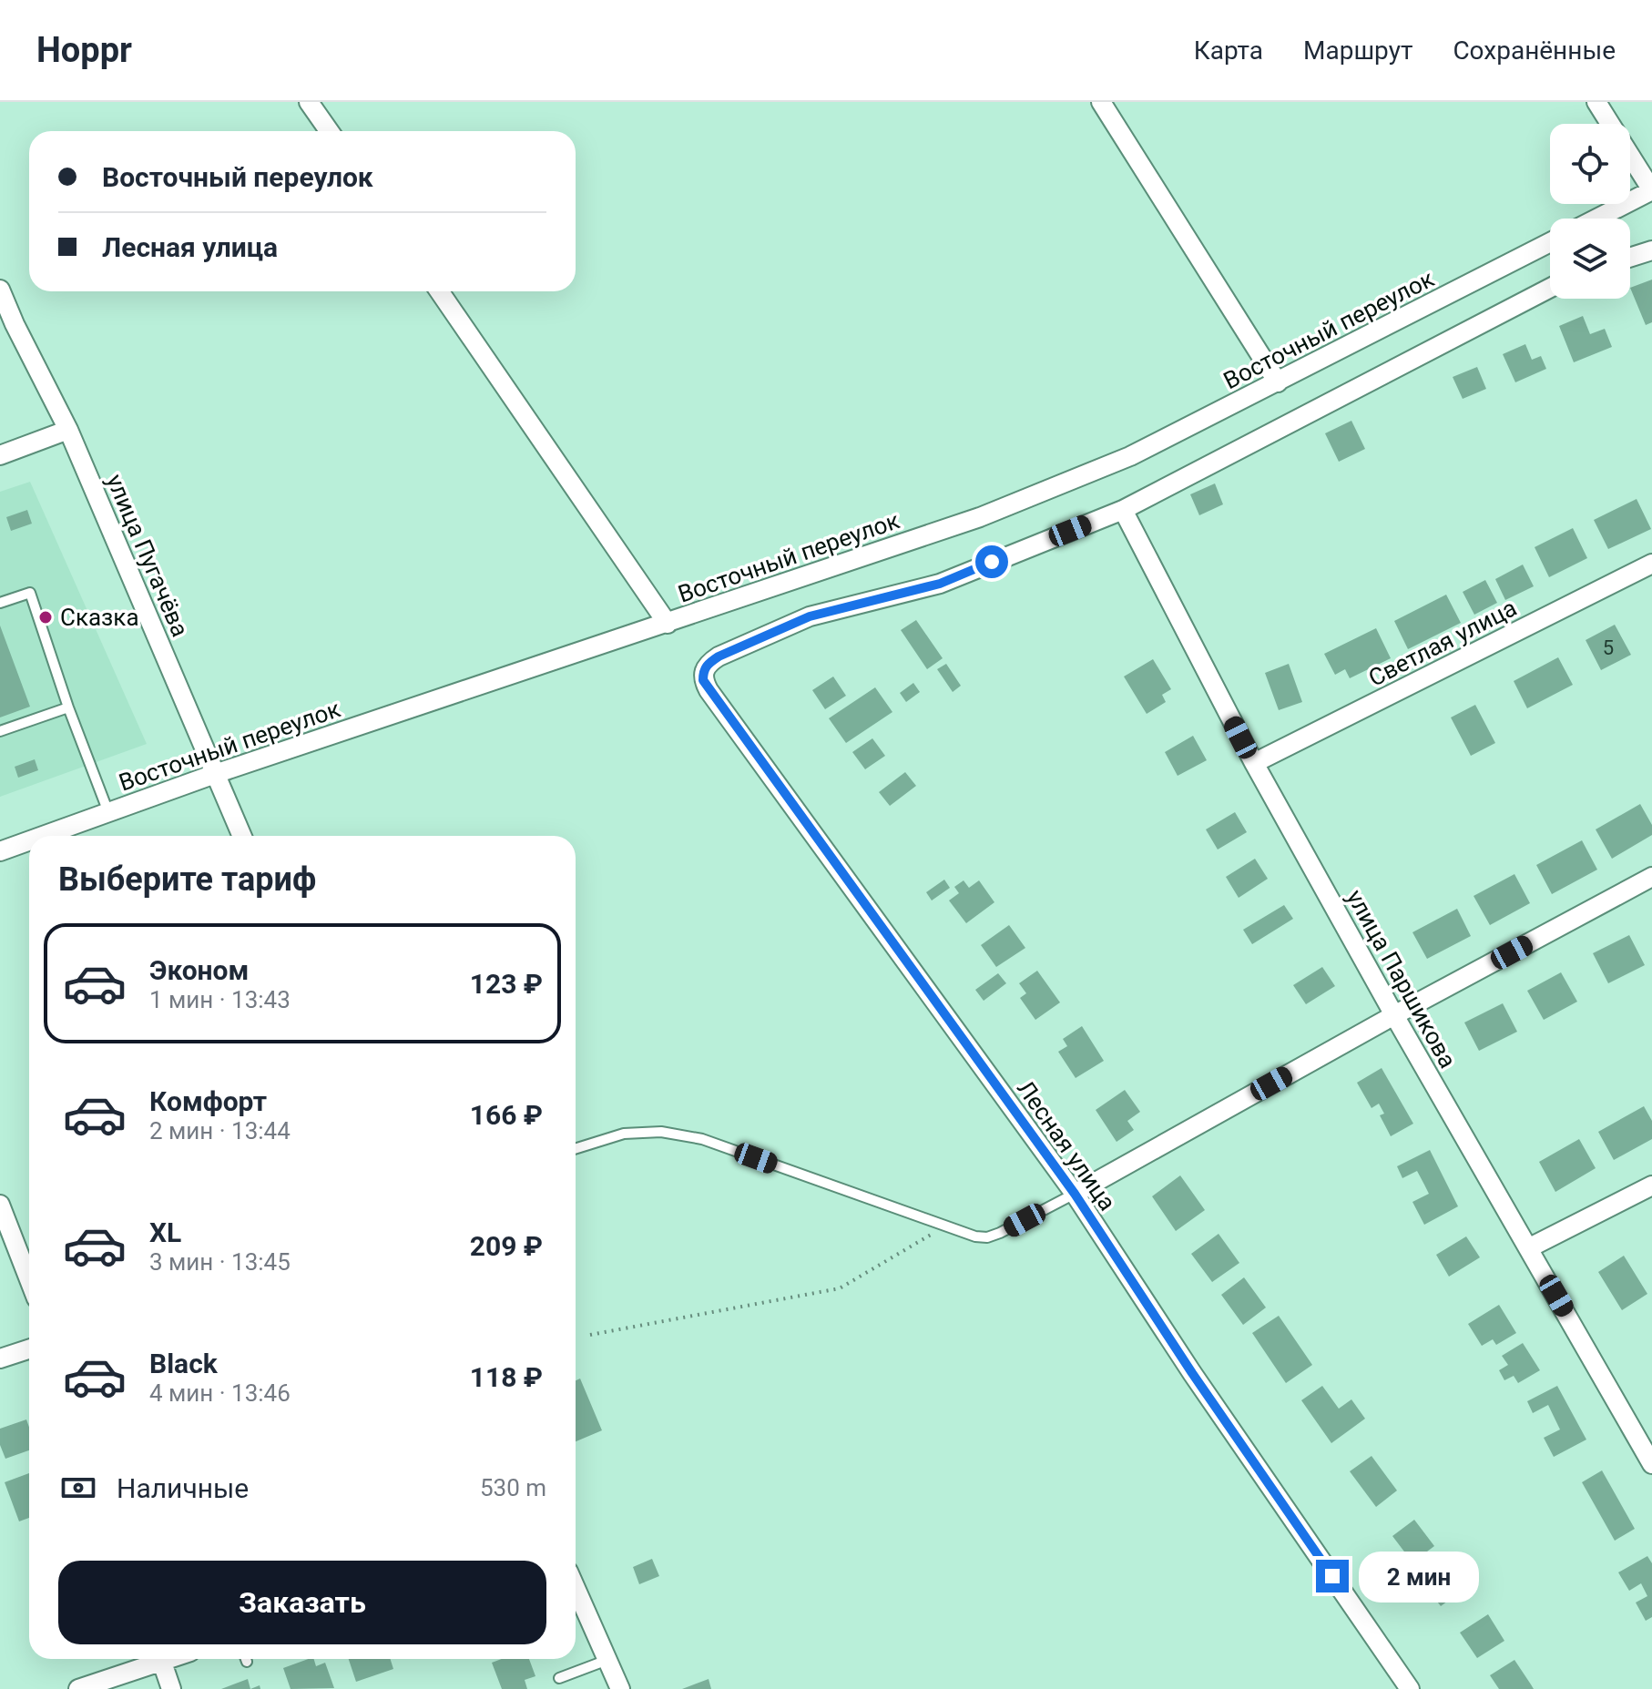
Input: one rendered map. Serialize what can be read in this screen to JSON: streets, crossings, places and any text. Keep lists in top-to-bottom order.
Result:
{
  "streets": {
    "street": [
      "Восточный переулок",
      "улица Пугачёва",
      "Светлая улица",
      "улица Паршикова",
      "Лесная улица"
    ]
  },
  "crossings": [
    ["Восточный переулок", "улица Пугачёва"],
    ["Светлая улица", "улица Паршикова"],
    ["улица Паршикова", "Лесная улица"]
  ],
  "places": ["Сказка"],
  "house_numbers": ["5"],
  "page": {
    "header": "Hoppr",
    "nav": ["Карта", "Маршрут", "Сохранённые"],
    "banner": ["Восточный переулок", "Лесная улица"],
    "heading": "Выберите тариф",
    "list": [
      {
        "name": "Эконом",
        "note": "1 мин · 13:43",
        "value": "123 ₽"
      },
      {
        "name": "Комфорт",
        "note": "2 мин · 13:44",
        "value": "166 ₽"
      },
      {
        "name": "XL",
        "note": "3 мин · 13:45",
        "value": "209 ₽"
      },
      {
        "name": "Black",
        "note": "4 мин · 13:46",
        "value": "118 ₽"
      }
    ],
    "pay": ["Наличные", "530 m"],
    "buttons": "Заказать",
    "bubble": "2 мин"
  }
}
